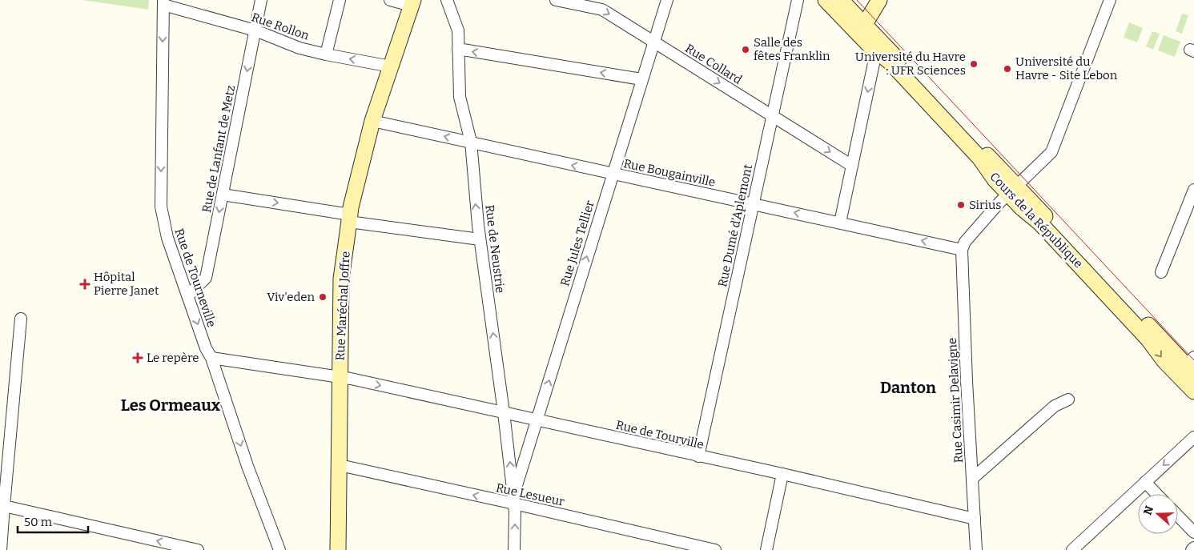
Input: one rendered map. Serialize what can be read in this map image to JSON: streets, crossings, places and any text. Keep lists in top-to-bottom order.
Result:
{
  "streets": {
    "main road": ["Cours de la République", "Rue Maréchal Joffre"],
    "street": [
      "Rue Rollon",
      "Rue Collard",
      "Rue de Lanfant de Metz",
      "Rue Bougainville",
      "Rue Dumé d'Aplemont",
      "Rue Jules Tellier",
      "Rue de Neustrie",
      "Rue de Tourneville",
      "Rue Casimir Delavigne",
      "Rue de Tourville",
      "Rue Lesueur"
    ]
  },
  "crossings": [
    ["Rue Rollon", "Rue de Lanfant de Metz"],
    ["Rue Rollon", "Rue de Tourneville"],
    ["Rue Rollon", "Rue Maréchal Joffre"],
    ["Rue Collard", "Rue Dumé d'Aplemont"],
    ["Rue Collard", "Rue Jules Tellier"],
    ["Rue de Lanfant de Metz", "Rue de Tourneville"],
    ["Rue Bougainville", "Rue Dumé d'Aplemont"],
    ["Rue Bougainville", "Rue Jules Tellier"],
    ["Rue Bougainville", "Rue de Neustrie"],
    ["Rue Bougainville", "Rue Maréchal Joffre"],
    ["Rue Bougainville", "Rue Casimir Delavigne"],
    ["Rue Dumé d'Aplemont", "Rue de Tourville"],
    ["Rue Jules Tellier", "Rue de Neustrie"],
    ["Rue Jules Tellier", "Rue de Tourville"],
    ["Rue Jules Tellier", "Rue Lesueur"],
    ["Rue de Neustrie", "Rue de Tourville"],
    ["Rue de Neustrie", "Rue Lesueur"],
    ["Rue de Tourneville", "Rue de Tourville"],
    ["Rue Maréchal Joffre", "Rue de Tourville"],
    ["Rue Maréchal Joffre", "Rue Lesueur"],
    ["Rue Casimir Delavigne", "Rue de Tourville"]
  ],
  "one_way": [
    "Rue Collard",
    "Rue de Lanfant de Metz",
    "Rue Jules Tellier",
    "Rue de Neustrie",
    "Rue de Tourneville",
    "Rue Lesueur"
  ],
  "districts": ["Danton", "Les Ormeaux"],
  "places": {
    "other": [
      "Salle des fêtes Franklin",
      "Université du Havre : UFR Sciences",
      "Université du Havre - Site Lebon",
      "Sirius",
      "Viv'eden"
    ],
    "health": ["Hôpital Pierre Janet", "Le repère"]
  },
  "scale_bar": "50 m",
  "north": "left"
}
